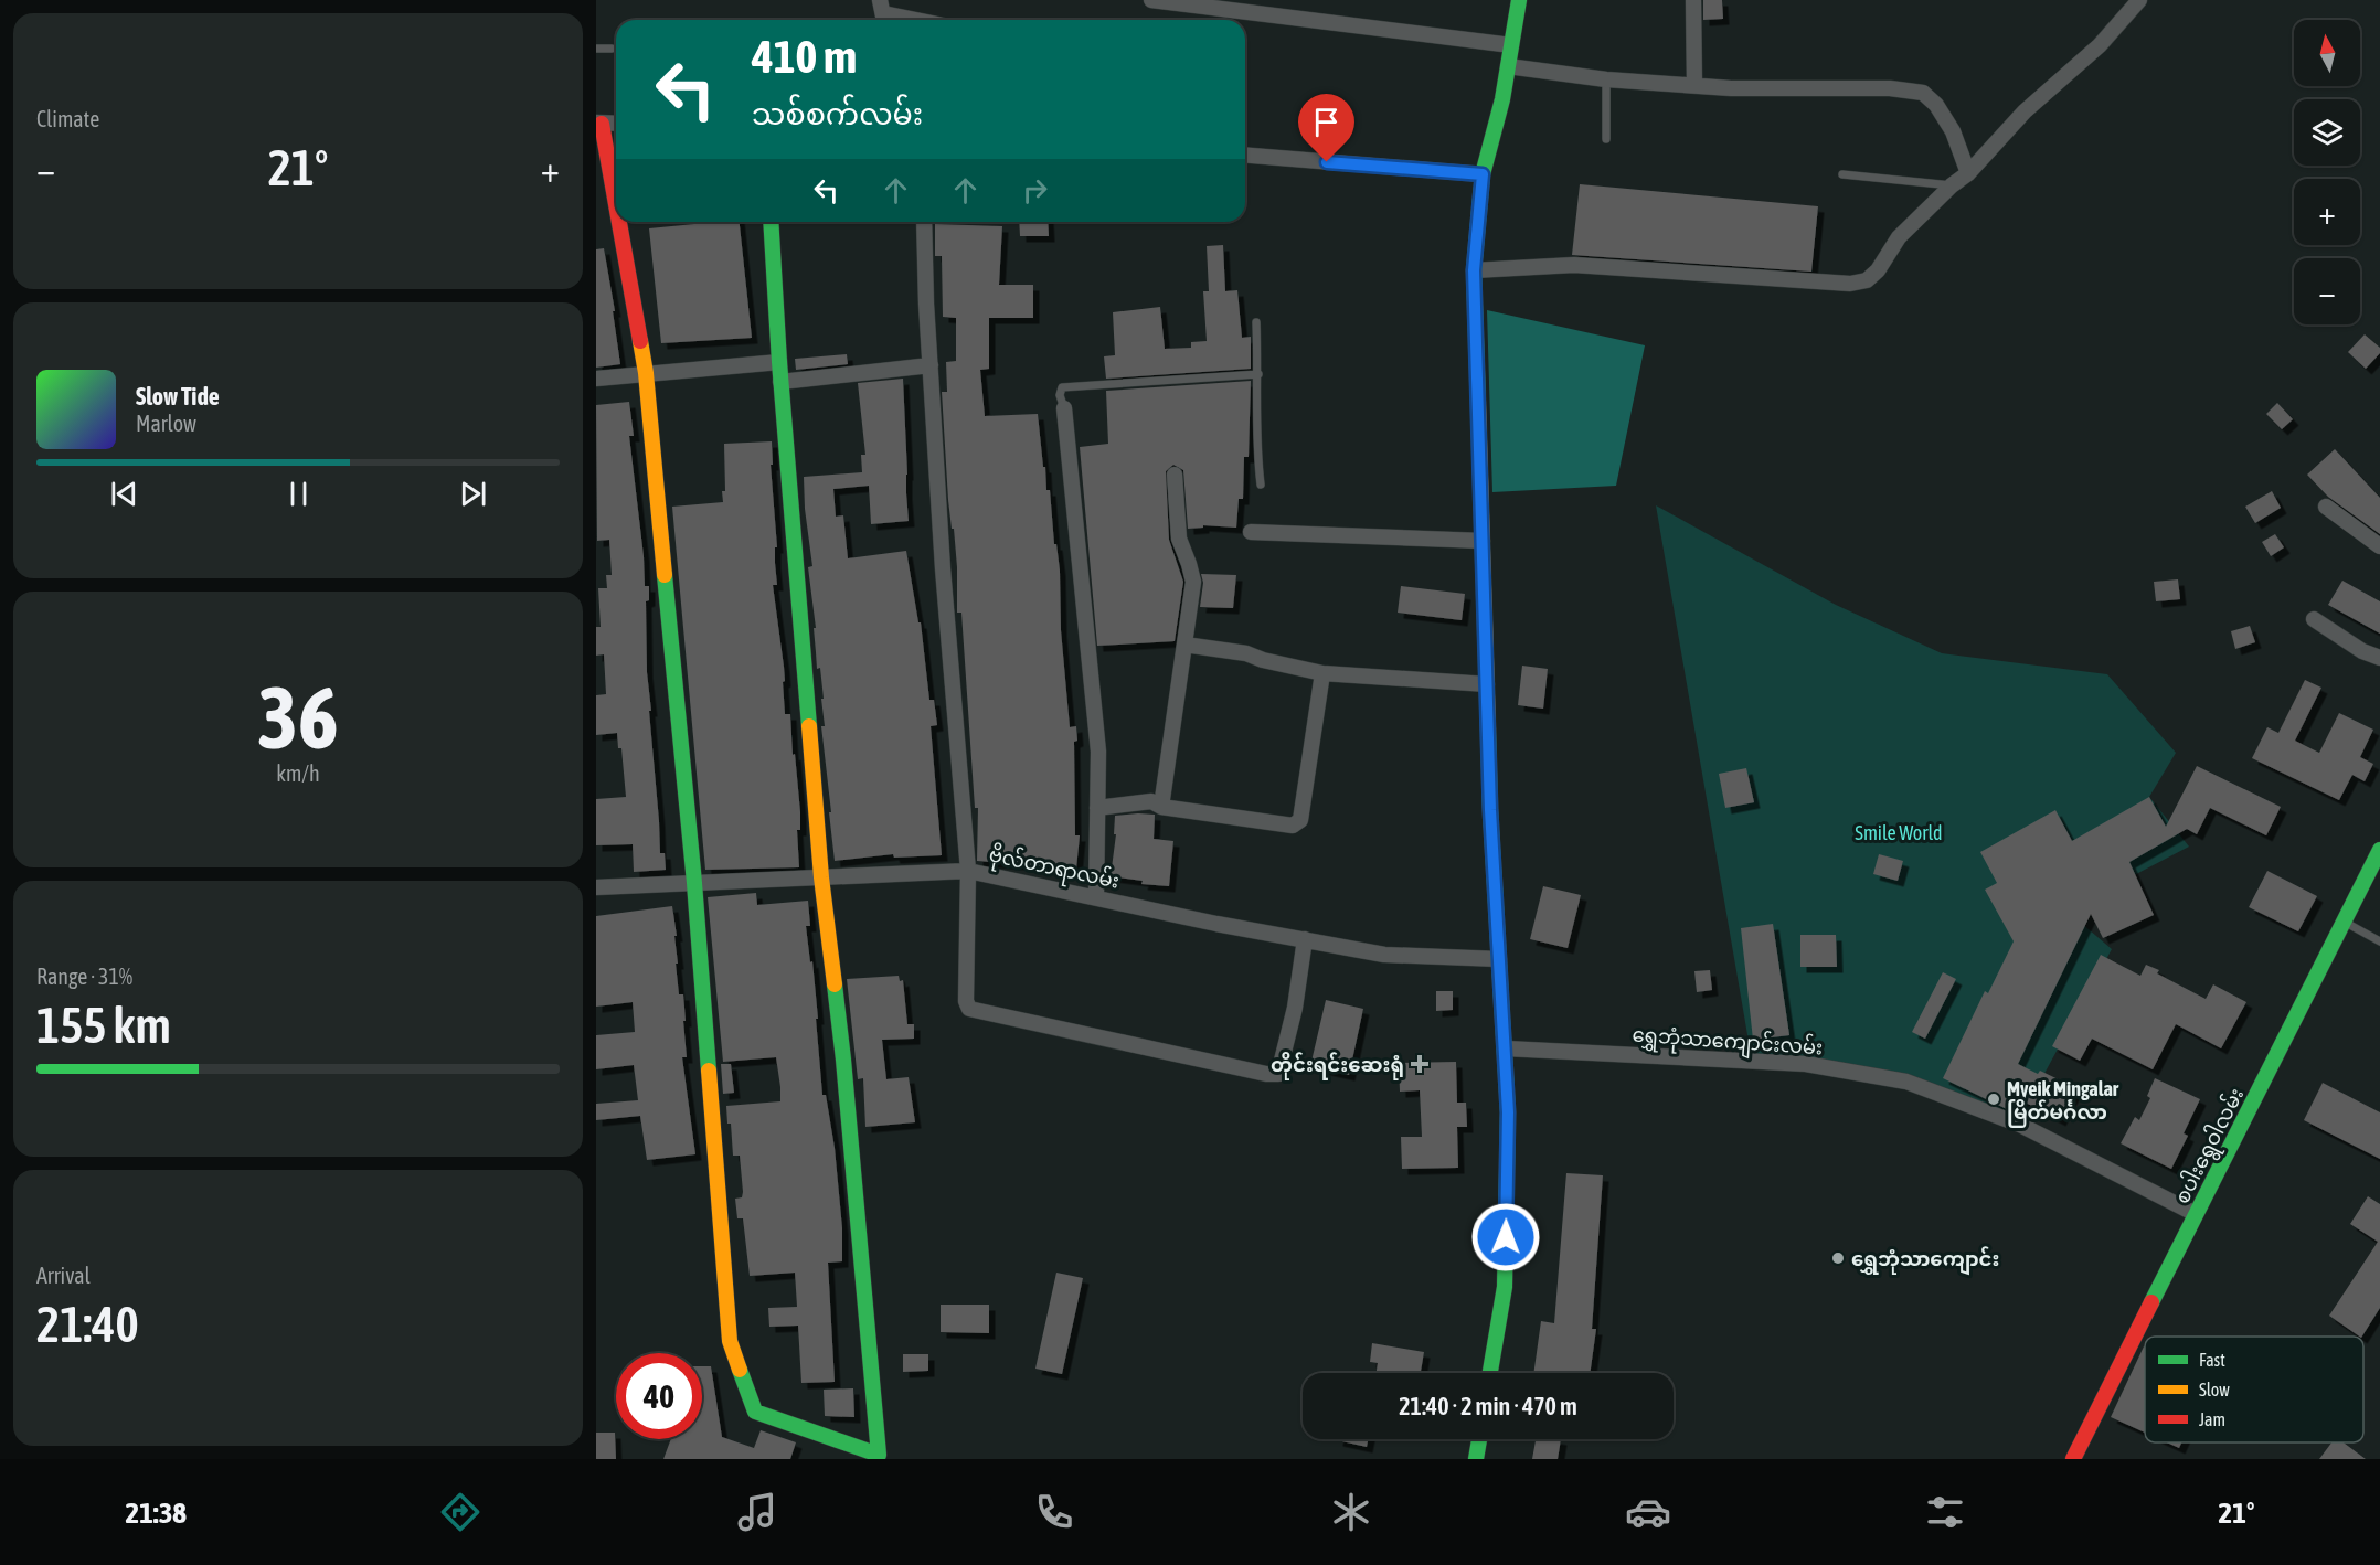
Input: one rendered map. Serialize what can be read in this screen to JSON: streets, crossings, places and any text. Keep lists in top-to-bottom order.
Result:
{
  "streets": {
    "street": ["ဗိုလ်တာရာလမ်း", "ရွှေဘုံသာကျောင်းလမ်း", "စပါးရွေဝါလမ်း"]
  },
  "crossings": [
    ["ရွှေဘုံသာကျောင်းလမ်း", "စပါးရွေဝါလမ်း"]
  ],
  "parks": ["Smile World"],
  "places": {
    "health": ["တိုင်းရင်းဆေးရုံ"],
    "other": ["Myeik Mingalar မြိတ်မင်္ဂလာ", "ရွှေဘုံသာကျောင်း"]
  },
  "legend": ["Fast", "Slow", "Jam"],
  "north": "top",
  "page": {
    "tile": [
      "Climate",
      ["36", "km/h"],
      ["Range · 31%", "155 km"],
      ["Arrival", "21:40"]
    ],
    "map_buttons": ["+", "−"],
    "turn": ["410 m", "သစ်စက်လမ်း"],
    "heat": ["−", "21°", "+"],
    "song": ["Slow Tide", "Marlow"],
    "limit": "40",
    "trip": "21:40 · 2 min · 470 m",
    "tabs": ["21:38", "21°"]
  }
}
